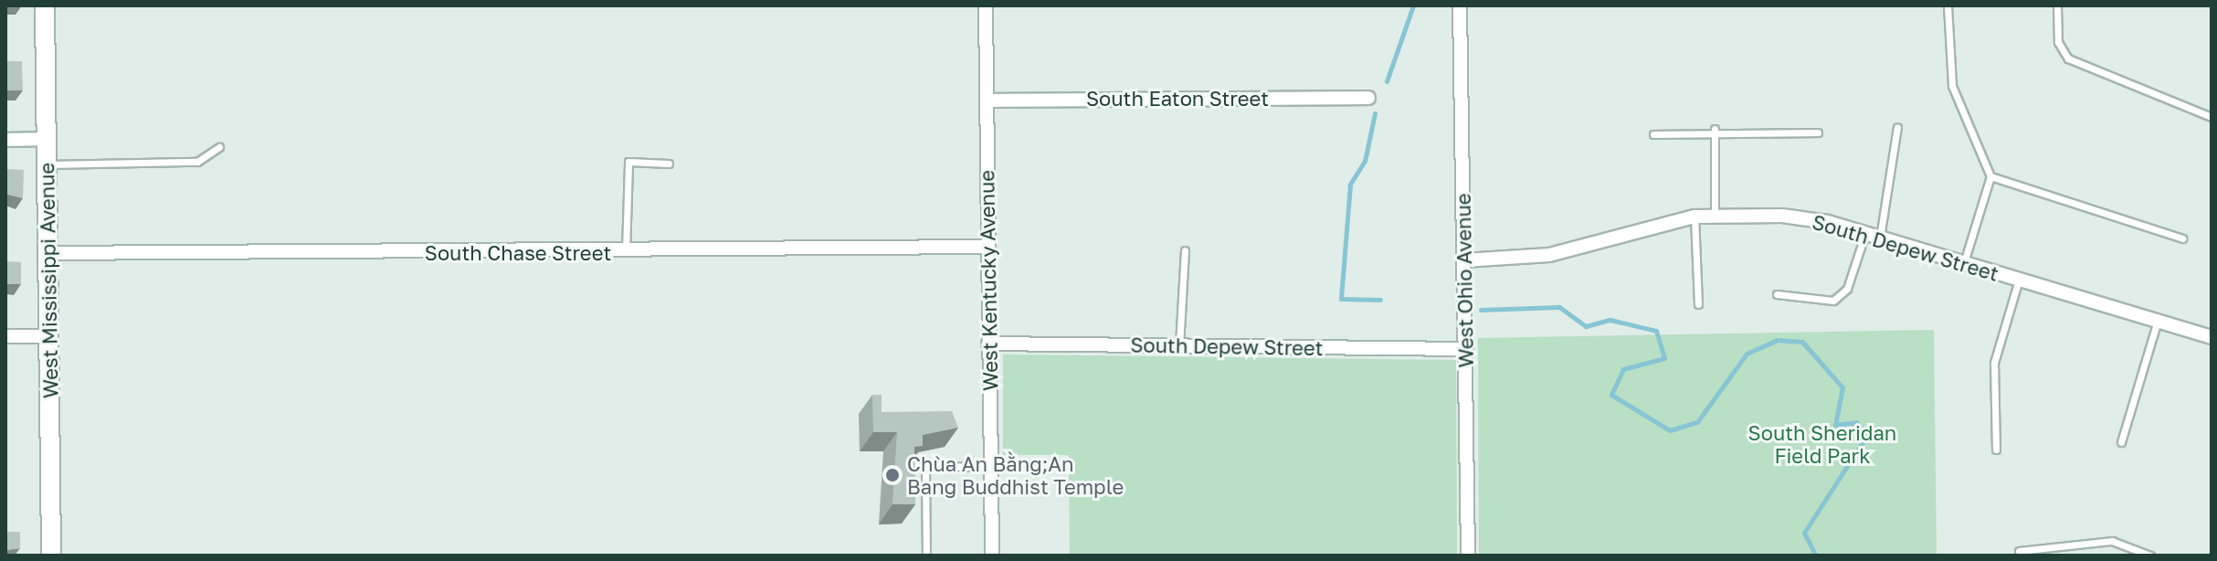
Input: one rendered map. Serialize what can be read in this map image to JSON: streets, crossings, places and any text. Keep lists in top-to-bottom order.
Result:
{
  "streets": {
    "main road": ["West Mississippi Avenue"],
    "street": [
      "South Eaton Street",
      "South Depew Street",
      "South Chase Street",
      "West Kentucky Avenue",
      "West Ohio Avenue"
    ]
  },
  "crossings": [
    ["South Eaton Street", "West Kentucky Avenue"],
    ["South Depew Street", "West Kentucky Avenue"],
    ["South Depew Street", "West Ohio Avenue"],
    ["South Chase Street", "West Mississippi Avenue"],
    ["South Chase Street", "West Kentucky Avenue"]
  ],
  "parks": ["South Sheridan Field Park"],
  "places": ["Chùa An Bằng;An Bang Buddhist Temple"]
}
